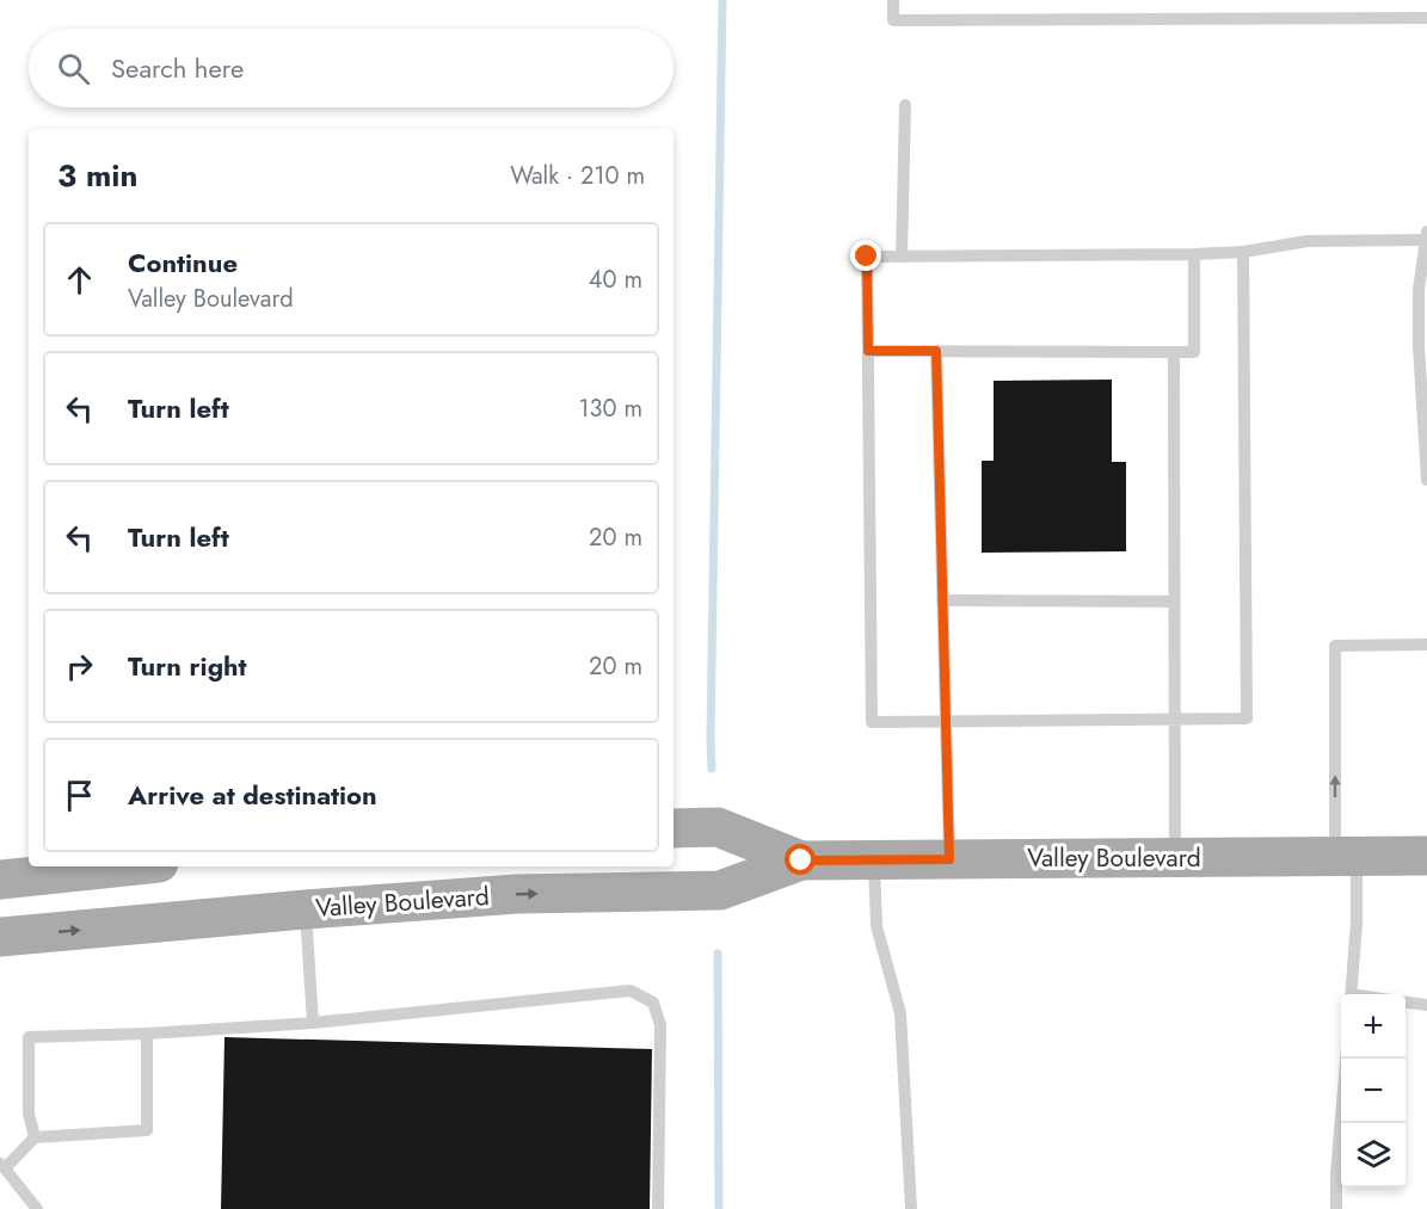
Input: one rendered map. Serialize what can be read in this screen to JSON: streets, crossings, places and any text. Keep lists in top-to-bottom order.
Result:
{
  "streets": {
    "main road": ["Valley Boulevard"]
  },
  "page": {
    "search": "Search here",
    "heading": ["3 min", "Walk · 210 m"],
    "list": [
      ["Continue", "Valley Boulevard", "40 m"],
      ["Turn left", "130 m"],
      ["Turn left", "20 m"],
      ["Turn right", "20 m"],
      "Arrive at destination"
    ],
    "map_buttons": ["+", "−"]
  }
}
